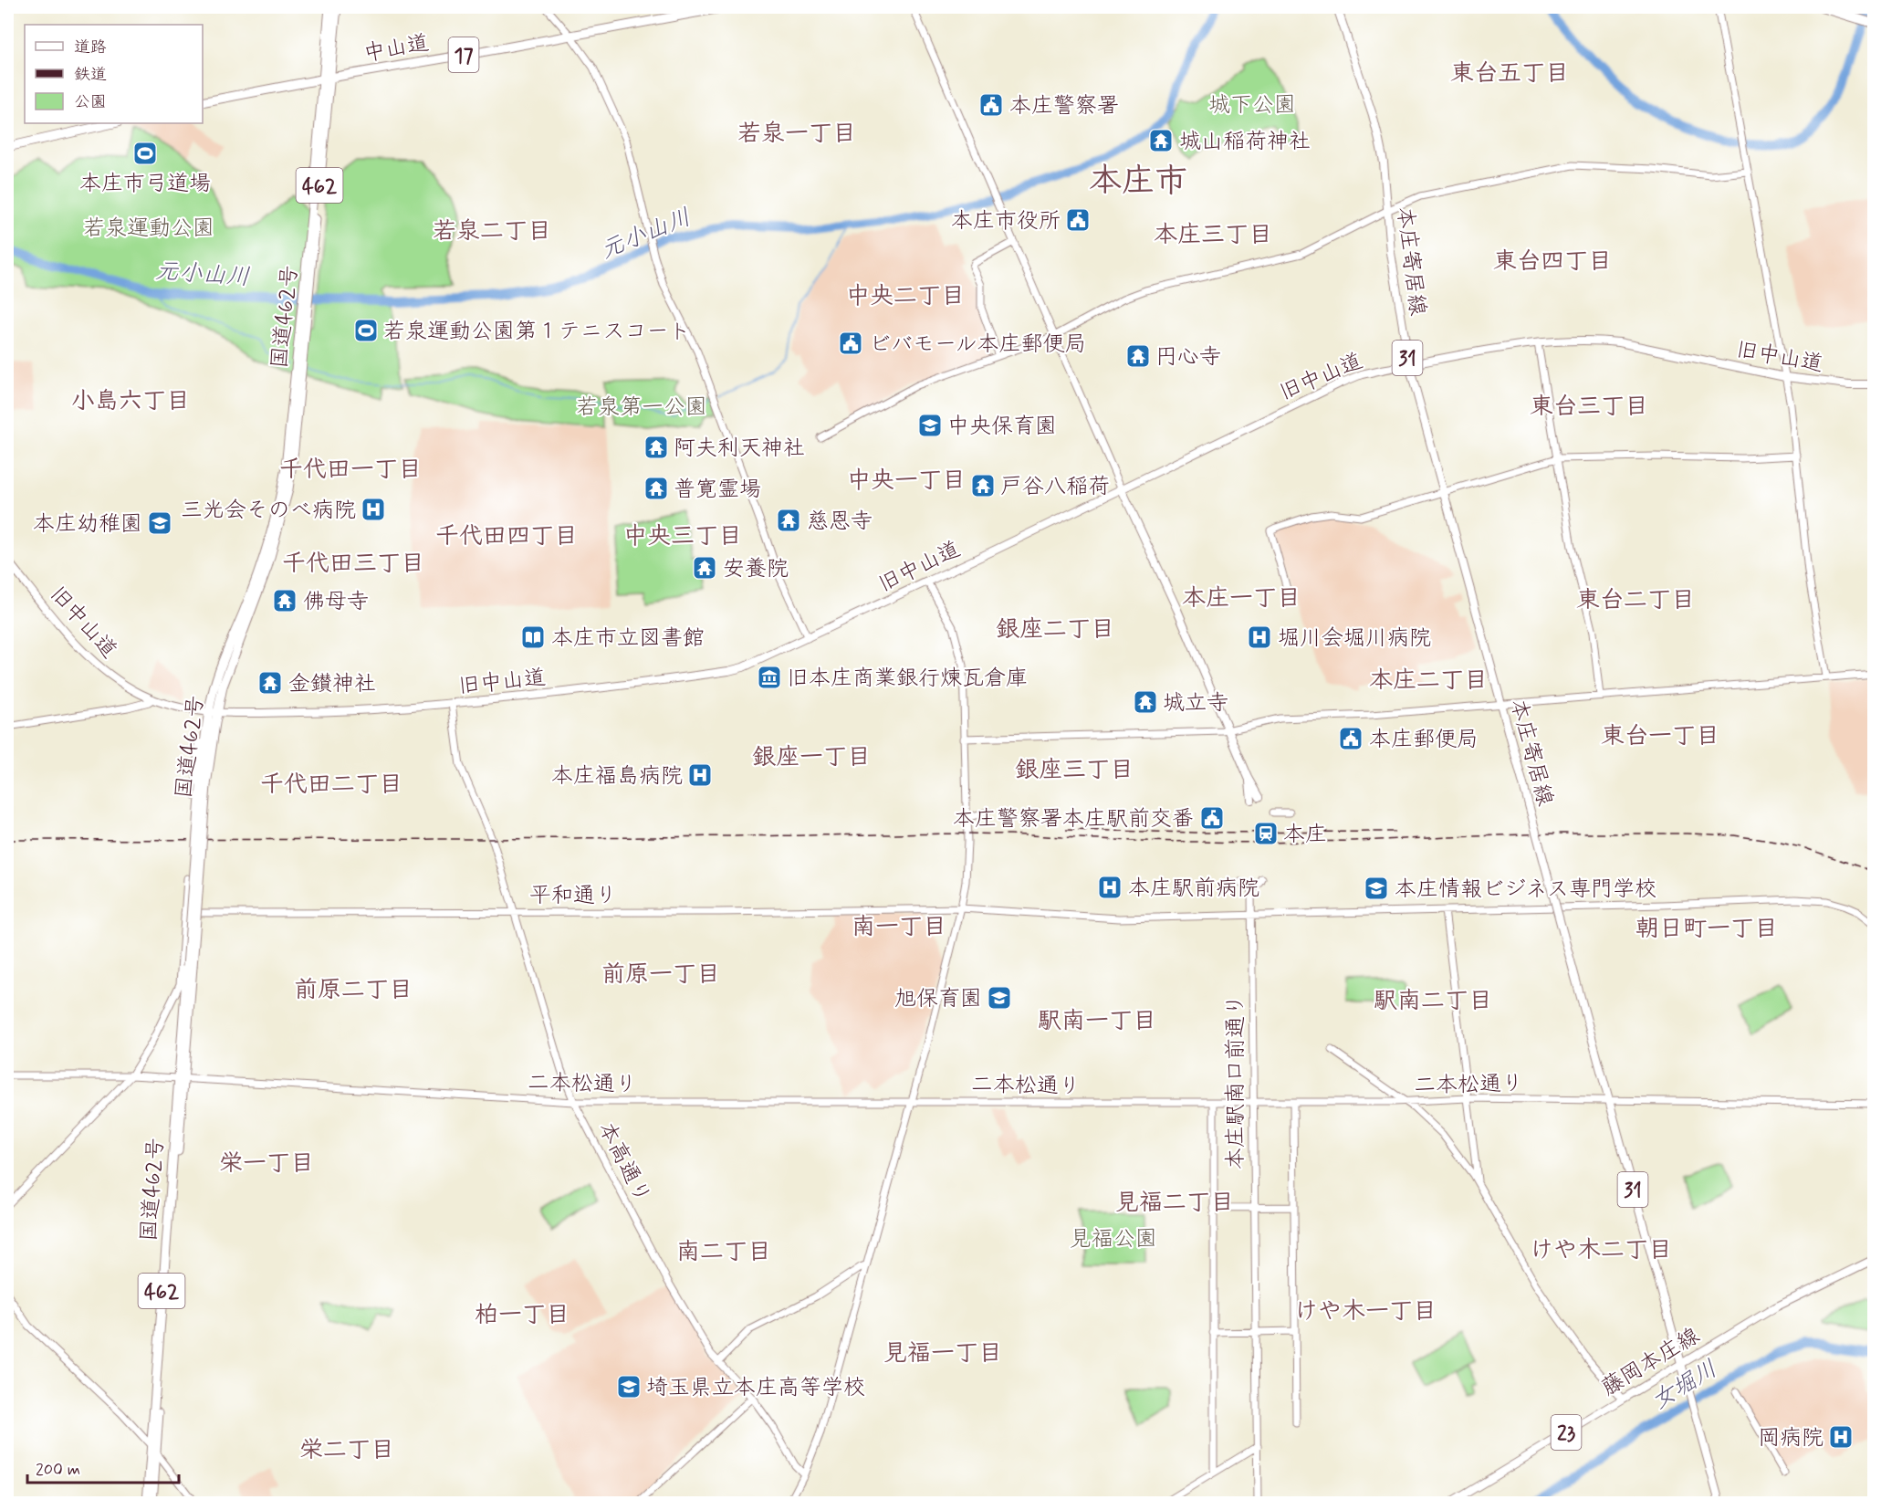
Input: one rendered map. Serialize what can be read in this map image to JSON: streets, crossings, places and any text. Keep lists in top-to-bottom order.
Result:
{
  "streets": {
    "highway": [
      "中山道",
      "17",
      "462",
      "国道462号"
    ],
    "main road": [
      "本庄寄居線",
      "旧中山道",
      "31",
      "藤岡本庄線",
      "23"
    ],
    "street": [
      "平和通り",
      "本庄駅南口前通り",
      "二本松通り",
      "本高通り"
    ]
  },
  "crossings": [
    ["中山道", "国道462号"],
    ["本庄寄居線", "旧中山道"],
    ["本庄寄居線", "二本松通り"],
    ["本庄寄居線", "藤岡本庄線"],
    ["国道462号", "旧中山道"],
    ["国道462号", "二本松通り"],
    ["旧中山道", "本高通り"],
    ["平和通り", "本庄駅南口前通り"],
    ["平和通り", "本高通り"],
    ["本庄駅南口前通り", "二本松通り"],
    ["二本松通り", "本高通り"]
  ],
  "districts": [
    "東台五丁目",
    "若泉一丁目",
    "本庄市",
    "若泉二丁目",
    "本庄三丁目",
    "東台四丁目",
    "中央二丁目",
    "小島六丁目",
    "東台三丁目",
    "千代田一丁目",
    "中央一丁目",
    "千代田四丁目",
    "中央三丁目",
    "千代田三丁目",
    "本庄一丁目",
    "東台二丁目",
    "銀座二丁目",
    "本庄二丁目",
    "東台一丁目",
    "銀座一丁目",
    "銀座三丁目",
    "千代田二丁目",
    "南一丁目",
    "朝日町一丁目",
    "前原一丁目",
    "前原二丁目",
    "駅南二丁目",
    "駅南一丁目",
    "栄一丁目",
    "見福二丁目",
    "けや木二丁目",
    "南二丁目",
    "けや木一丁目",
    "柏一丁目",
    "見福一丁目",
    "栄二丁目"
  ],
  "water": ["元小山川", "女堀川"],
  "parks": [
    "城下公園",
    "若泉運動公園",
    "若泉第一公園",
    "見福公園"
  ],
  "places": {
    "public building": [
      "本庄警察署",
      "本庄市役所",
      "ビバモール本庄郵便局",
      "本庄郵便局",
      "本庄警察署本庄駅前交番"
    ],
    "temple": [
      "城山稲荷神社",
      "円心寺",
      "阿夫利天神社",
      "戸谷八稲荷",
      "普寛霊場",
      "慈恩寺",
      "安養院",
      "佛母寺",
      "金鑚神社",
      "城立寺"
    ],
    "sports": ["本庄市弓道場", "若泉運動公園第１テニスコート"],
    "school or university": [
      "中央保育園",
      "本庄幼稚園",
      "本庄情報ビジネス専門学校",
      "旭保育園",
      "埼玉県立本庄高等学校"
    ],
    "hospital": [
      "三光会そのべ病院",
      "堀川会堀川病院",
      "本庄福島病院",
      "本庄駅前病院",
      "岡病院"
    ],
    "library": ["本庄市立図書館"],
    "museum": ["旧本庄商業銀行煉瓦倉庫"],
    "station": ["本庄"]
  },
  "legend": ["道路", "鉄道", "公園"],
  "scale_bar": "200 m"
}
